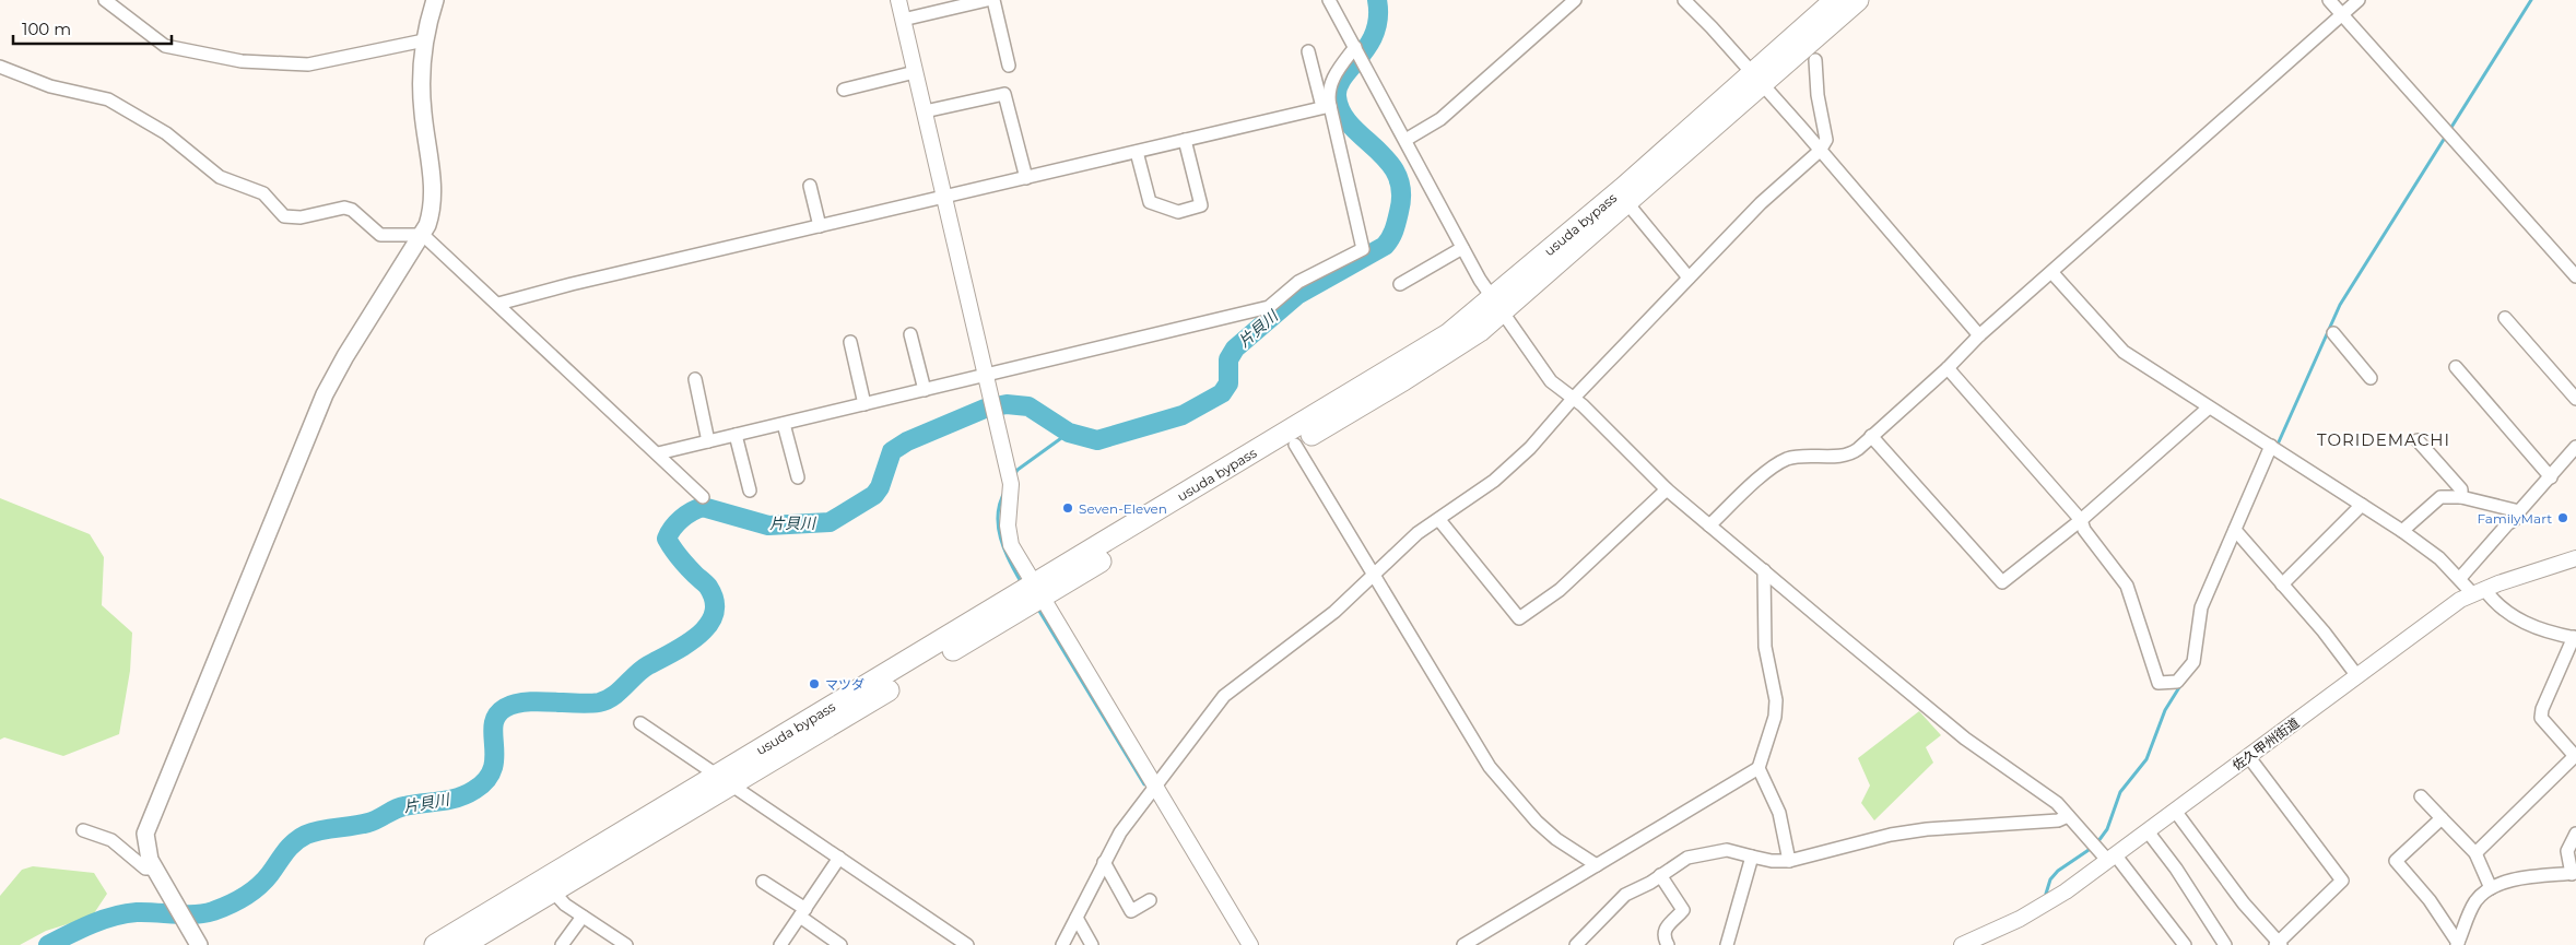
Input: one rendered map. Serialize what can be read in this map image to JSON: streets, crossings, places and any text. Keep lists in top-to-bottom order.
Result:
{
  "streets": {
    "highway": ["usuda bypass"],
    "street": ["佐久甲州街道"]
  },
  "districts": ["TORIDEMACHI"],
  "water": ["片貝川"],
  "places": ["Seven-Eleven", "FamilyMart", "マツダ"],
  "scale_bar": "100 m"
}
